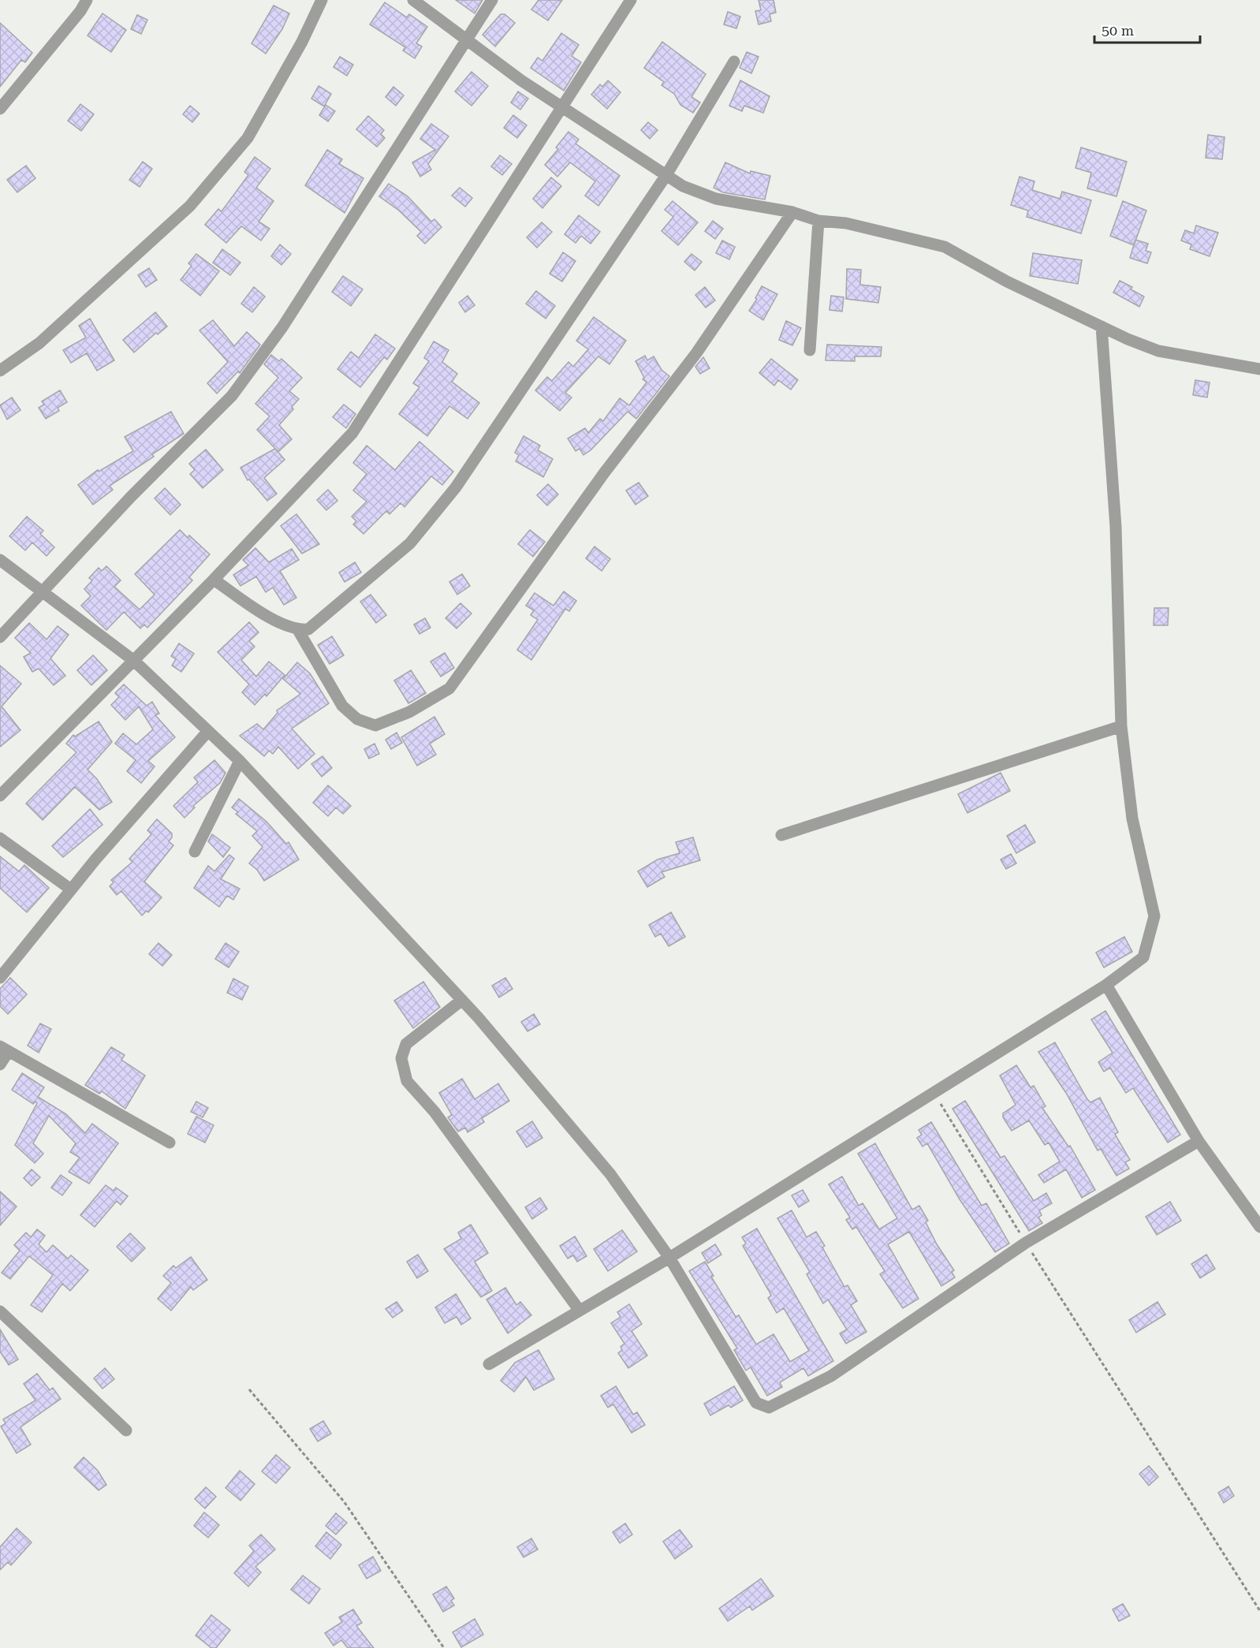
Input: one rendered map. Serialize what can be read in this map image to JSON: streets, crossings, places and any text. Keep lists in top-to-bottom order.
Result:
{
  "scale_bar": "50 m"
}
